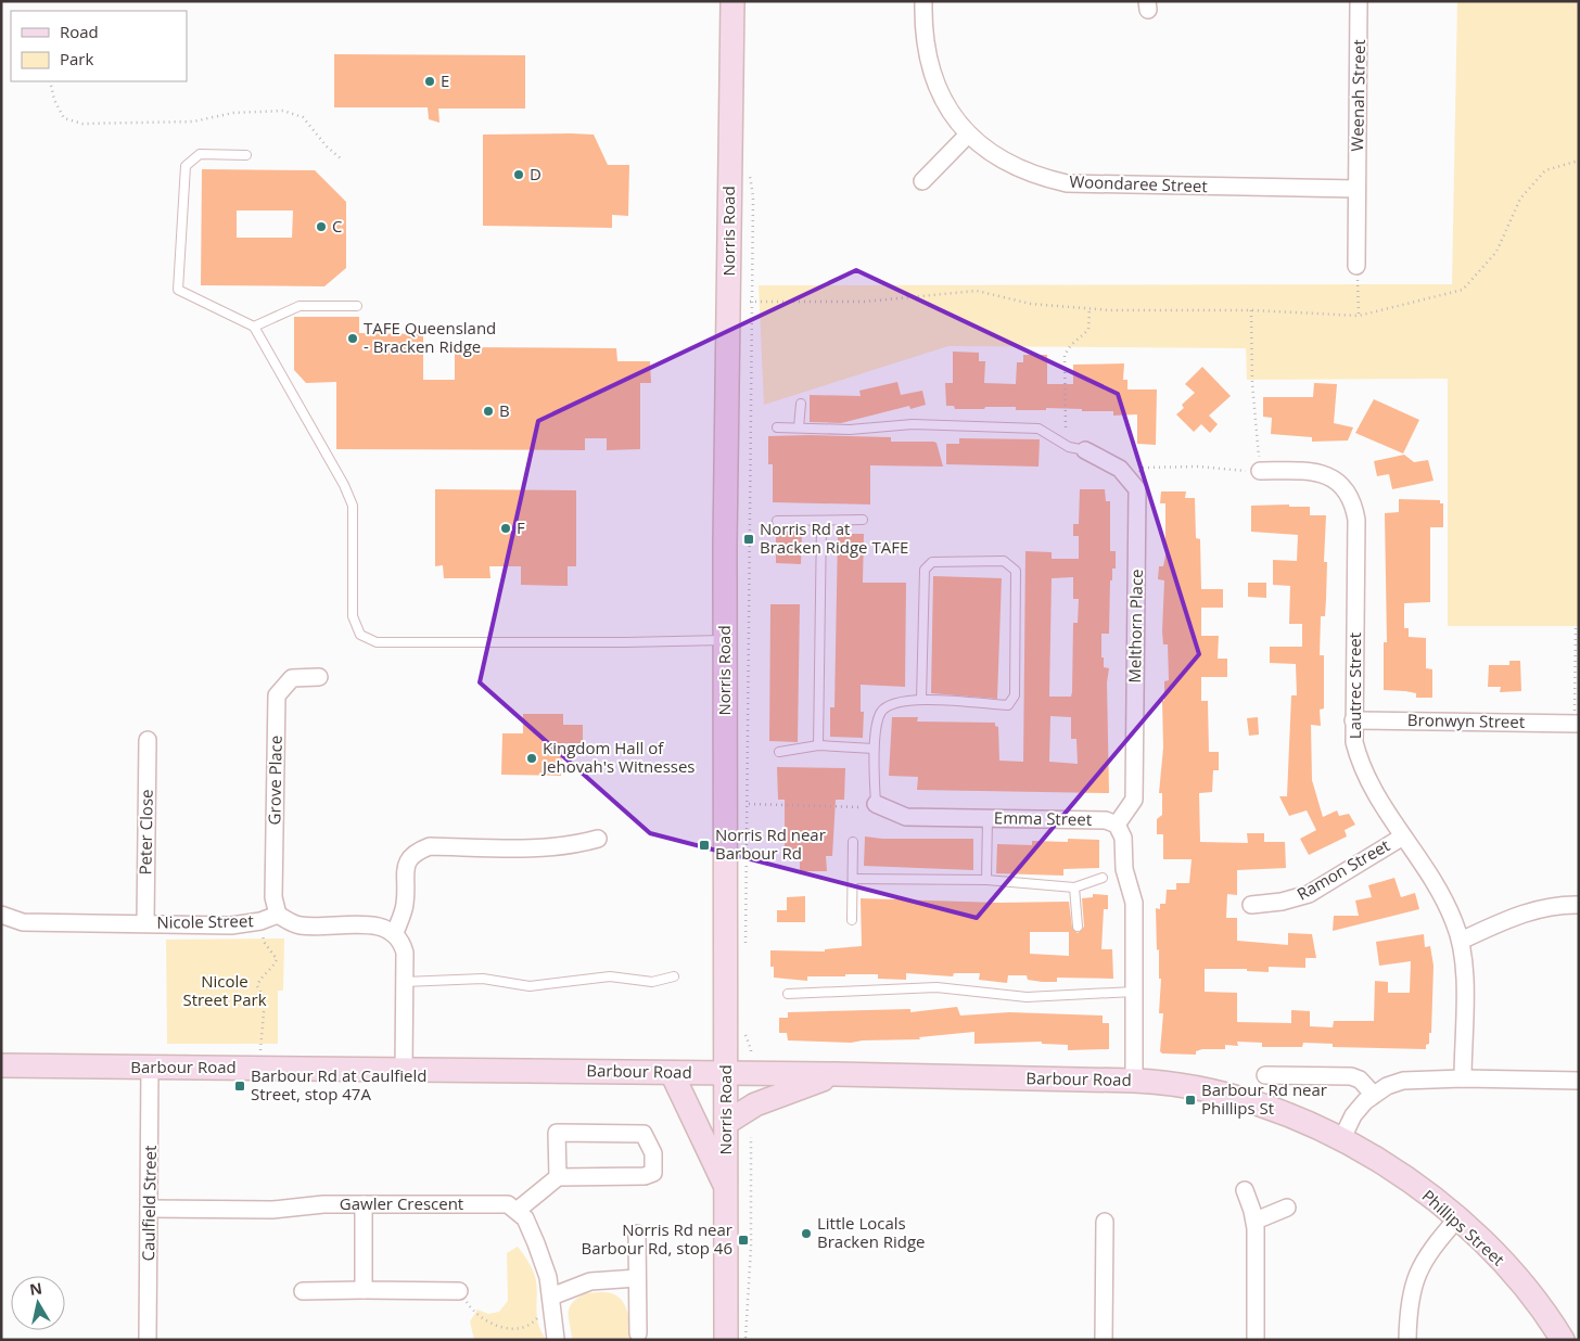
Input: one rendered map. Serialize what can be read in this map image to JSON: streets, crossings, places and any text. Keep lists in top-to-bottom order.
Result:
{
  "streets": {
    "street": [
      "Weenah Street",
      "Woondaree Street",
      "Norris Road",
      "Melthorn Place",
      "Lautrec Street",
      "Bronwyn Street",
      "Grove Place",
      "Emma Street",
      "Peter Close",
      "Ramon Street",
      "Nicole Street",
      "Barbour Road",
      "Caulfield Street",
      "Gawler Crescent",
      "Phillips Street"
    ]
  },
  "crossings": [
    ["Weenah Street", "Woondaree Street"],
    ["Norris Road", "Barbour Road"],
    ["Melthorn Place", "Emma Street"],
    ["Lautrec Street", "Bronwyn Street"],
    ["Lautrec Street", "Ramon Street"],
    ["Grove Place", "Nicole Street"],
    ["Peter Close", "Nicole Street"],
    ["Barbour Road", "Caulfield Street"],
    ["Barbour Road", "Phillips Street"],
    ["Caulfield Street", "Gawler Crescent"]
  ],
  "parks": ["Nicole Street Park"],
  "places": {
    "other": [
      "E",
      "D",
      "C",
      "TAFE Queensland - Bracken Ridge",
      "B",
      "F",
      "Kingdom Hall of Jehovah's Witnesses",
      "Little Locals Bracken Ridge"
    ],
    "transit": [
      "Norris Rd at Bracken Ridge TAFE",
      "Norris Rd near Barbour Rd",
      "Barbour Rd at Caulfield Street, stop 47A",
      "Barbour Rd near Phillips St",
      "Norris Rd near Barbour Rd, stop 46"
    ]
  },
  "legend": ["Road", "Park"],
  "north": "top"
}
